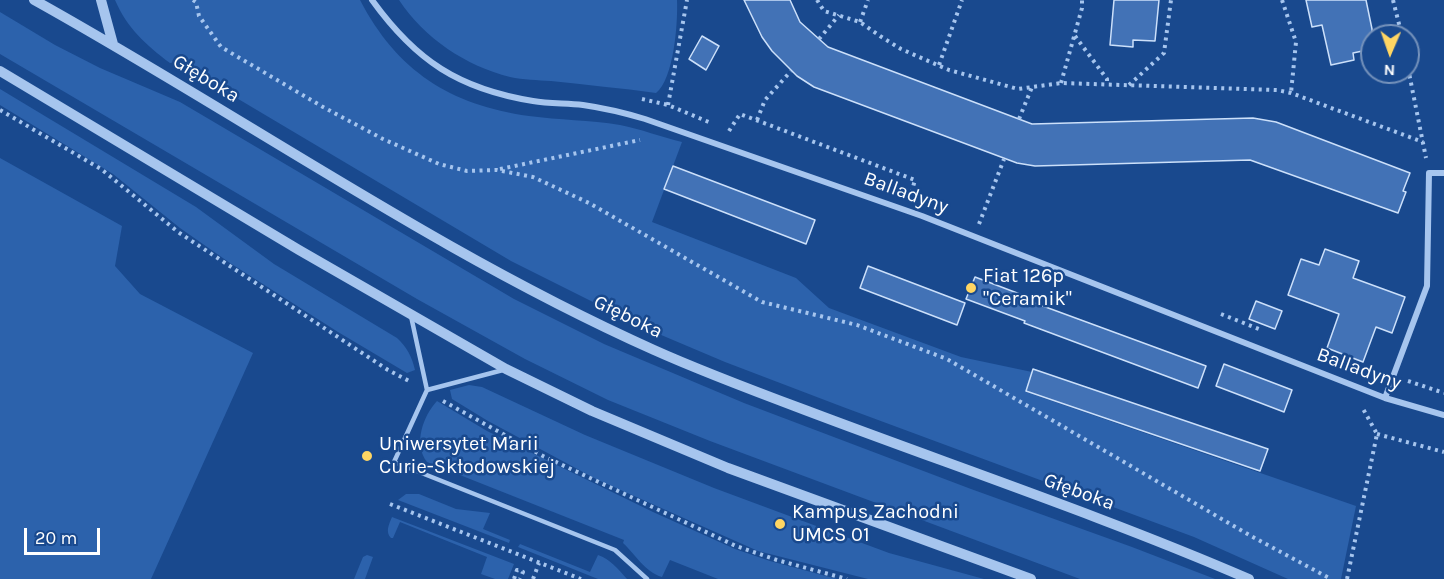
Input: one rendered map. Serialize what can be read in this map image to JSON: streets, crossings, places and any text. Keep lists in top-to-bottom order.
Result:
{
  "streets": {
    "street": ["Głęboka", "Balladyny"]
  },
  "places": ["Fiat 126p \"Ceramik\"", "Uniwersytet Marii Curie-Skłodowskiej", "Kampus Zachodni UMCS 01"],
  "scale_bar": "20 m",
  "north": "bottom"
}
